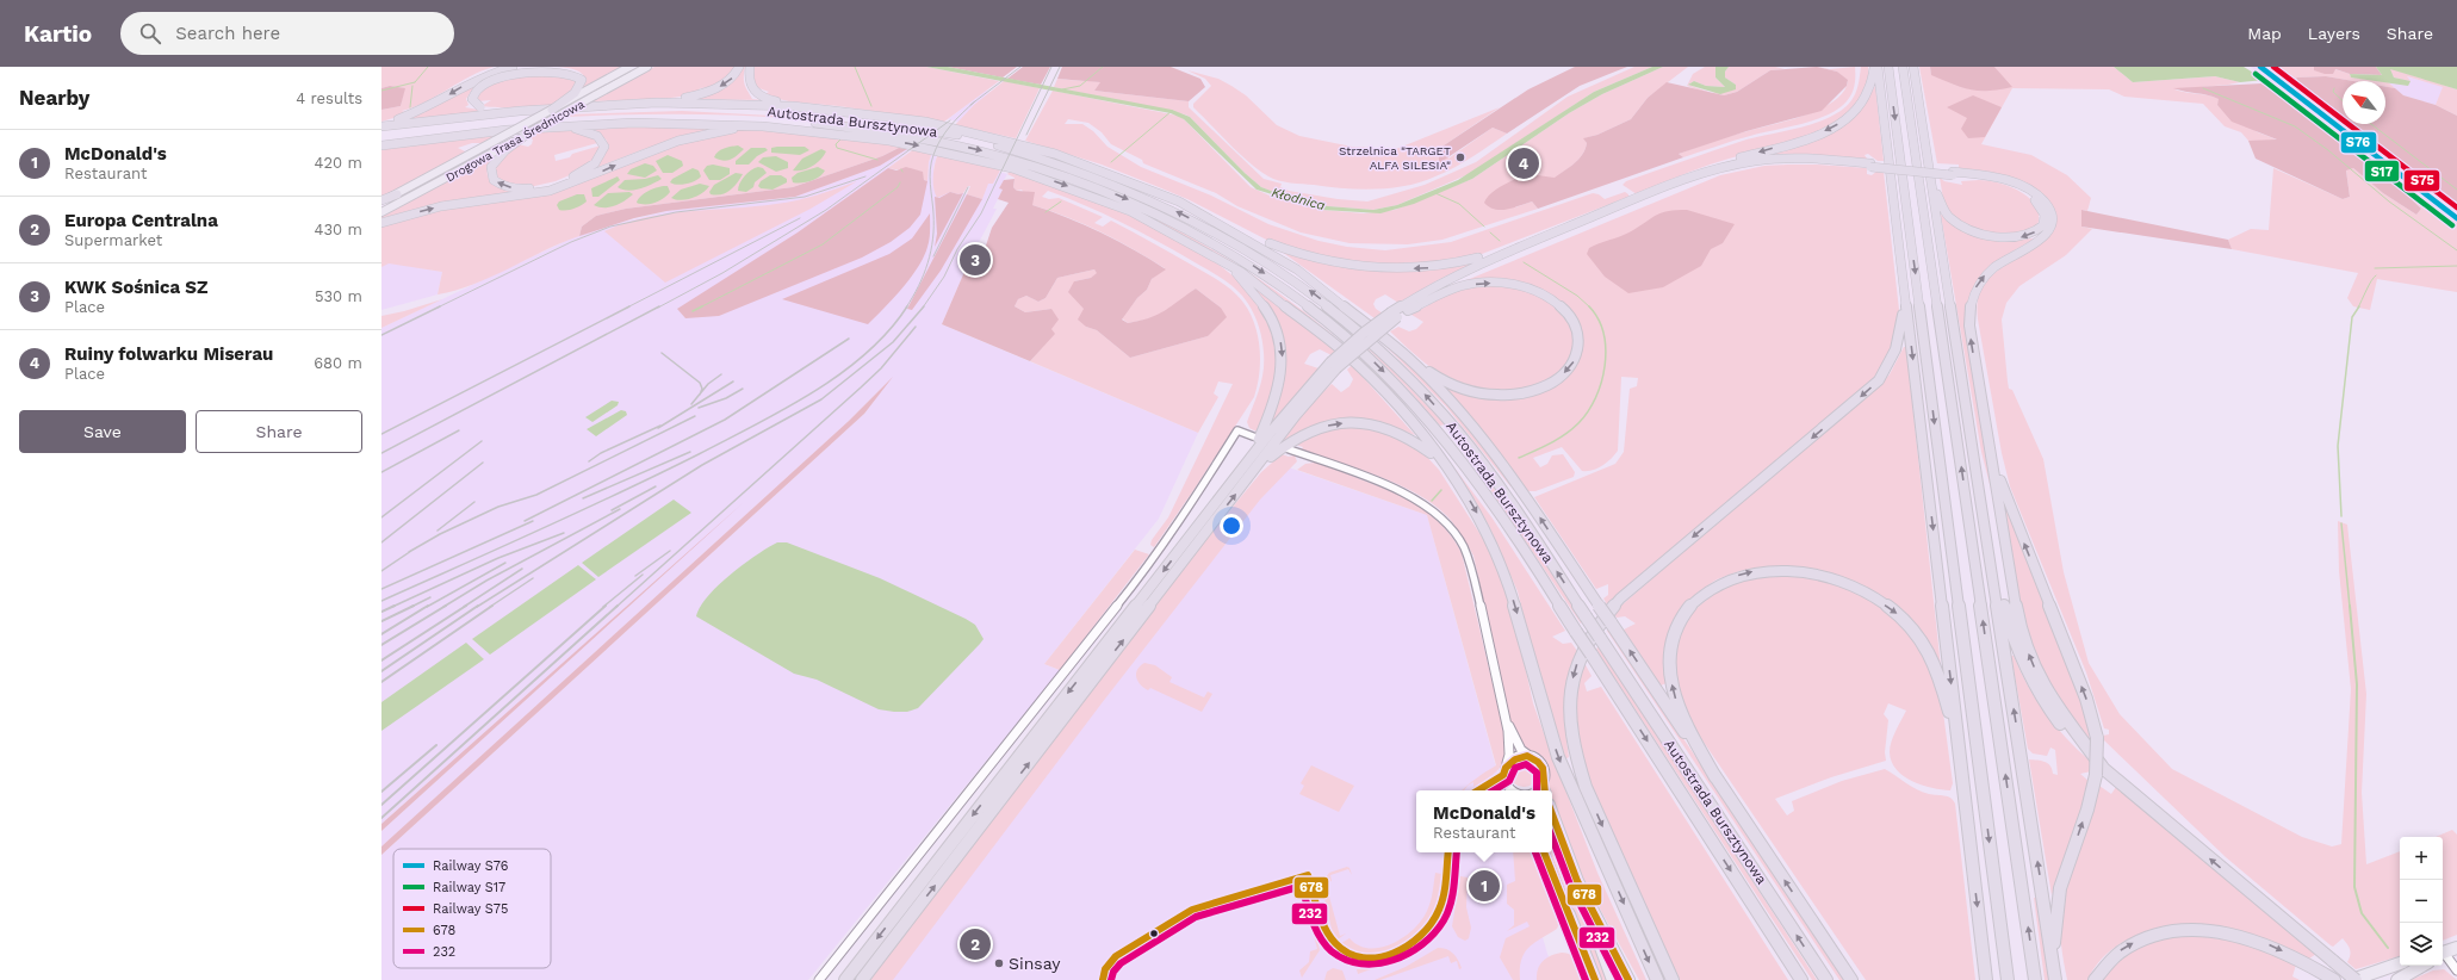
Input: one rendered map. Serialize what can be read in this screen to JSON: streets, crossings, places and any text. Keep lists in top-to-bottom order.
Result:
{
  "streets": {
    "highway": ["Autostrada Bursztynowa"],
    "main road": ["Drogowa Trasa Średnicowa"]
  },
  "water": ["Kłodnica"],
  "places": ["Strzelnica \"TARGET ALFA SILESIA\"", "Sinsay"],
  "lines": [
    "rail line S76",
    "rail line S75",
    "rail line S17",
    "transit line 678",
    "transit line 232"
  ],
  "legend": [
    "Railway S76",
    "Railway S17",
    "Railway S75",
    "678",
    "232"
  ],
  "north": "top left",
  "page": {
    "header": "Kartio",
    "search": "Search here",
    "nav": ["Map", "Layers", "Share"],
    "heading": ["Nearby", "4 results"],
    "list": [
      {
        "mark": "1",
        "name": "McDonald's",
        "note": "Restaurant",
        "value": "420 m"
      },
      {
        "mark": "2",
        "name": "Europa Centralna",
        "note": "Supermarket",
        "value": "430 m"
      },
      {
        "mark": "3",
        "name": "KWK Sośnica SZ",
        "note": "Place",
        "value": "530 m"
      },
      {
        "mark": "4",
        "name": "Ruiny folwarku Miserau",
        "note": "Place",
        "value": "680 m"
      }
    ],
    "pins": [
      "4",
      "3",
      "1",
      "2"
    ],
    "buttons": ["Save", "Share"],
    "popup": ["McDonald's", "Restaurant"],
    "map_buttons": ["+", "−"]
  }
}
